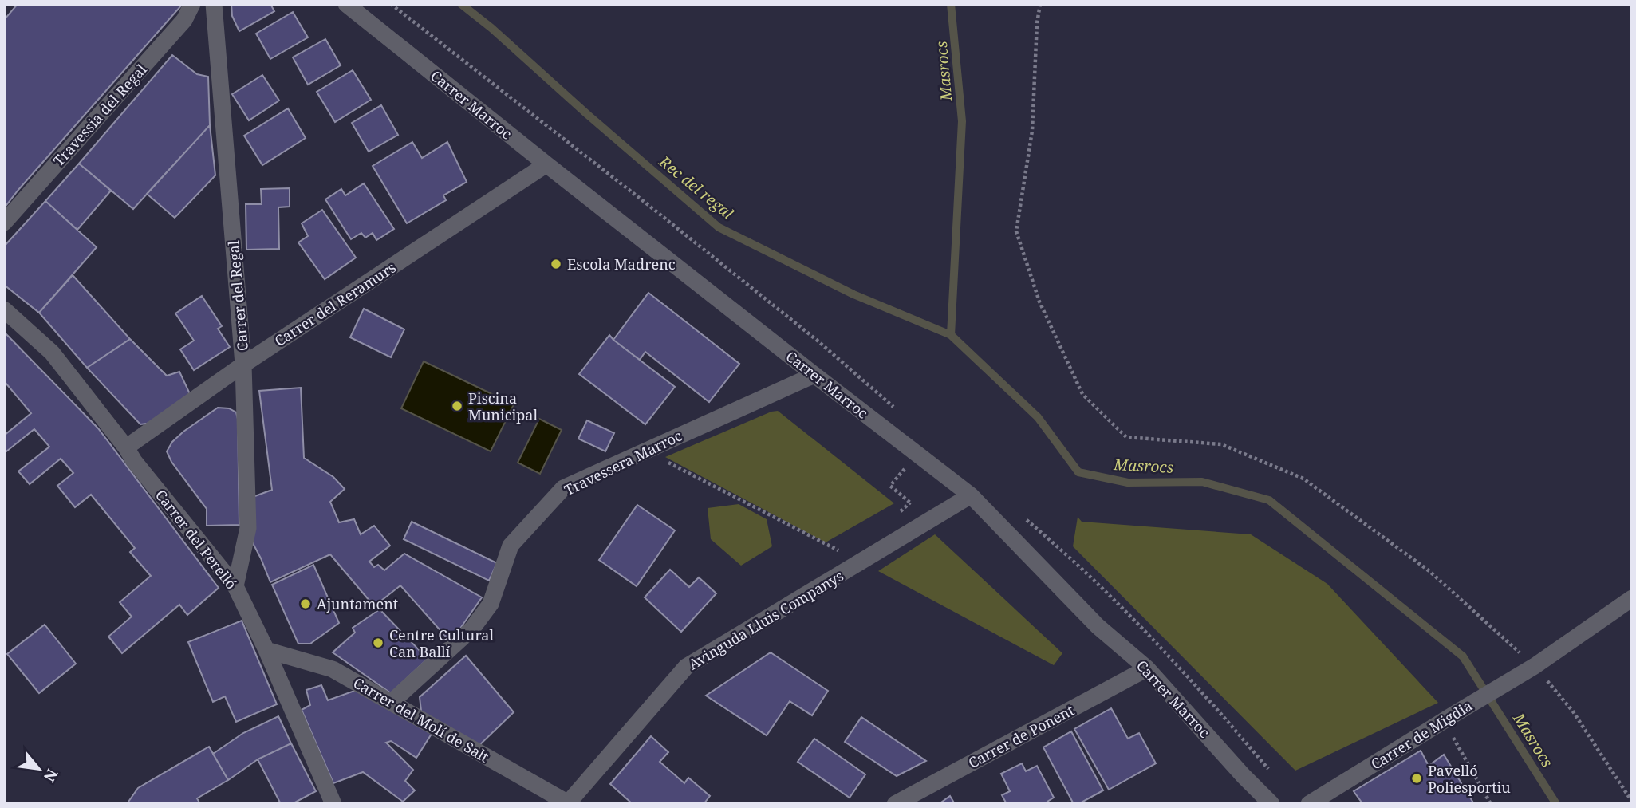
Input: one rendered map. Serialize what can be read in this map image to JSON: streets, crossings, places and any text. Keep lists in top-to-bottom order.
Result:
{
  "streets": {
    "street": [
      "Carrer Marroc",
      "Travessia del Regal",
      "Carrer del Regal",
      "Carrer del Reramurs",
      "Travessera Marroc",
      "Carrer del Perelló",
      "Avinguda Lluis Companys",
      "Carrer del Molí de Salt",
      "Carrer de Migdia",
      "Carrer de Ponent"
    ]
  },
  "crossings": [
    ["Carrer Marroc", "Carrer del Reramurs"],
    ["Carrer Marroc", "Travessera Marroc"],
    ["Carrer Marroc", "Avinguda Lluis Companys"],
    ["Carrer Marroc", "Carrer de Ponent"],
    ["Carrer del Regal", "Carrer del Reramurs"],
    ["Carrer del Regal", "Carrer del Perelló"],
    ["Carrer del Reramurs", "Carrer del Perelló"],
    ["Travessera Marroc", "Carrer del Molí de Salt"],
    ["Carrer del Perelló", "Carrer del Molí de Salt"],
    ["Avinguda Lluis Companys", "Carrer del Molí de Salt"]
  ],
  "water": ["Masrocs", "Rec del regal"],
  "places": [
    "Escola Madrenc",
    "Piscina Municipal",
    "Ajuntament",
    "Centre Cultural Can Ballí",
    "Pavelló Poliesportiu"
  ],
  "north": "bottom right"
}
